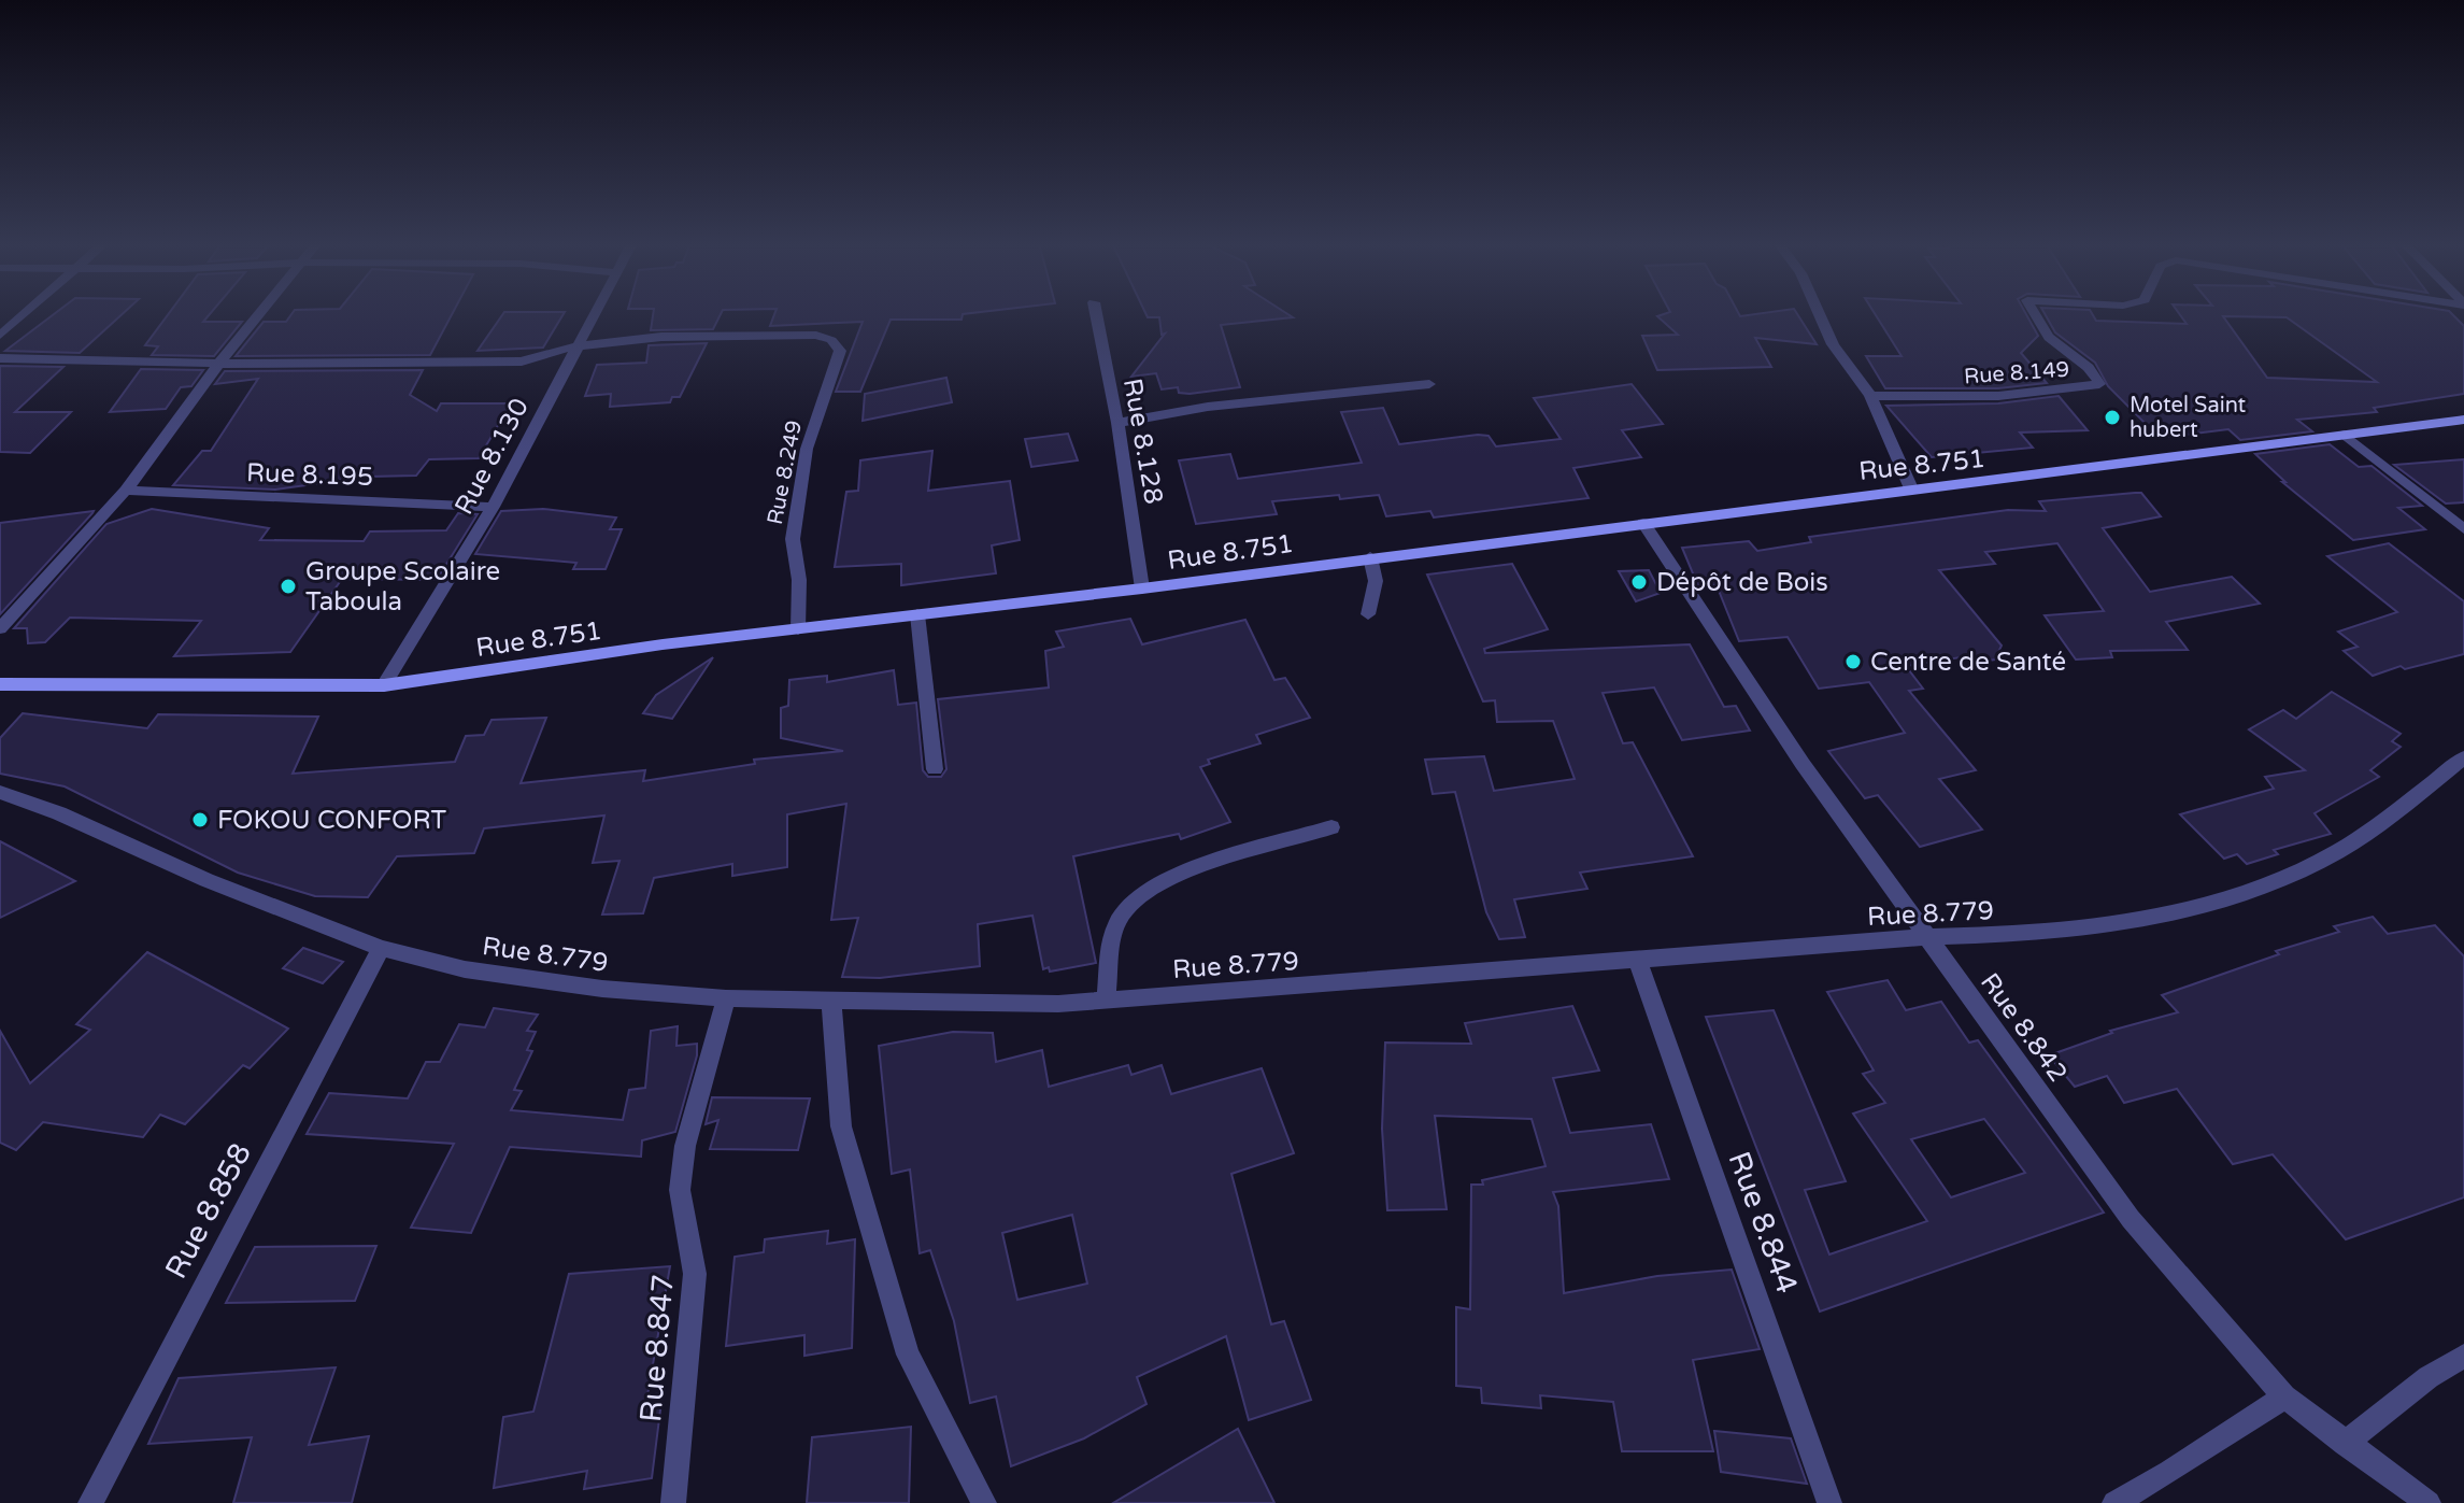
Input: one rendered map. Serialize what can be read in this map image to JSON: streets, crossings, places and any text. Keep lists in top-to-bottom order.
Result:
{
  "streets": {
    "main road": ["Rue 8.751"],
    "street": [
      "Rue 8.149",
      "Rue 8.128",
      "Rue 8.130",
      "Rue 8.249",
      "Rue 8.195",
      "Rue 8.779",
      "Rue 8.842",
      "Rue 8.858",
      "Rue 8.844",
      "Rue 8.847"
    ]
  },
  "crossings": [
    ["Rue 8.128", "Rue 8.751"],
    ["Rue 8.130", "Rue 8.751"],
    ["Rue 8.130", "Rue 8.249"],
    ["Rue 8.130", "Rue 8.195"],
    ["Rue 8.751", "Rue 8.249"],
    ["Rue 8.751", "Rue 8.842"],
    ["Rue 8.779", "Rue 8.842"],
    ["Rue 8.779", "Rue 8.858"],
    ["Rue 8.779", "Rue 8.844"],
    ["Rue 8.779", "Rue 8.847"]
  ],
  "places": [
    "Motel Saint hubert",
    "Dépôt de Bois",
    "Groupe Scolaire Taboula",
    "Centre de Santé",
    "FOKOU CONFORT"
  ]
}
